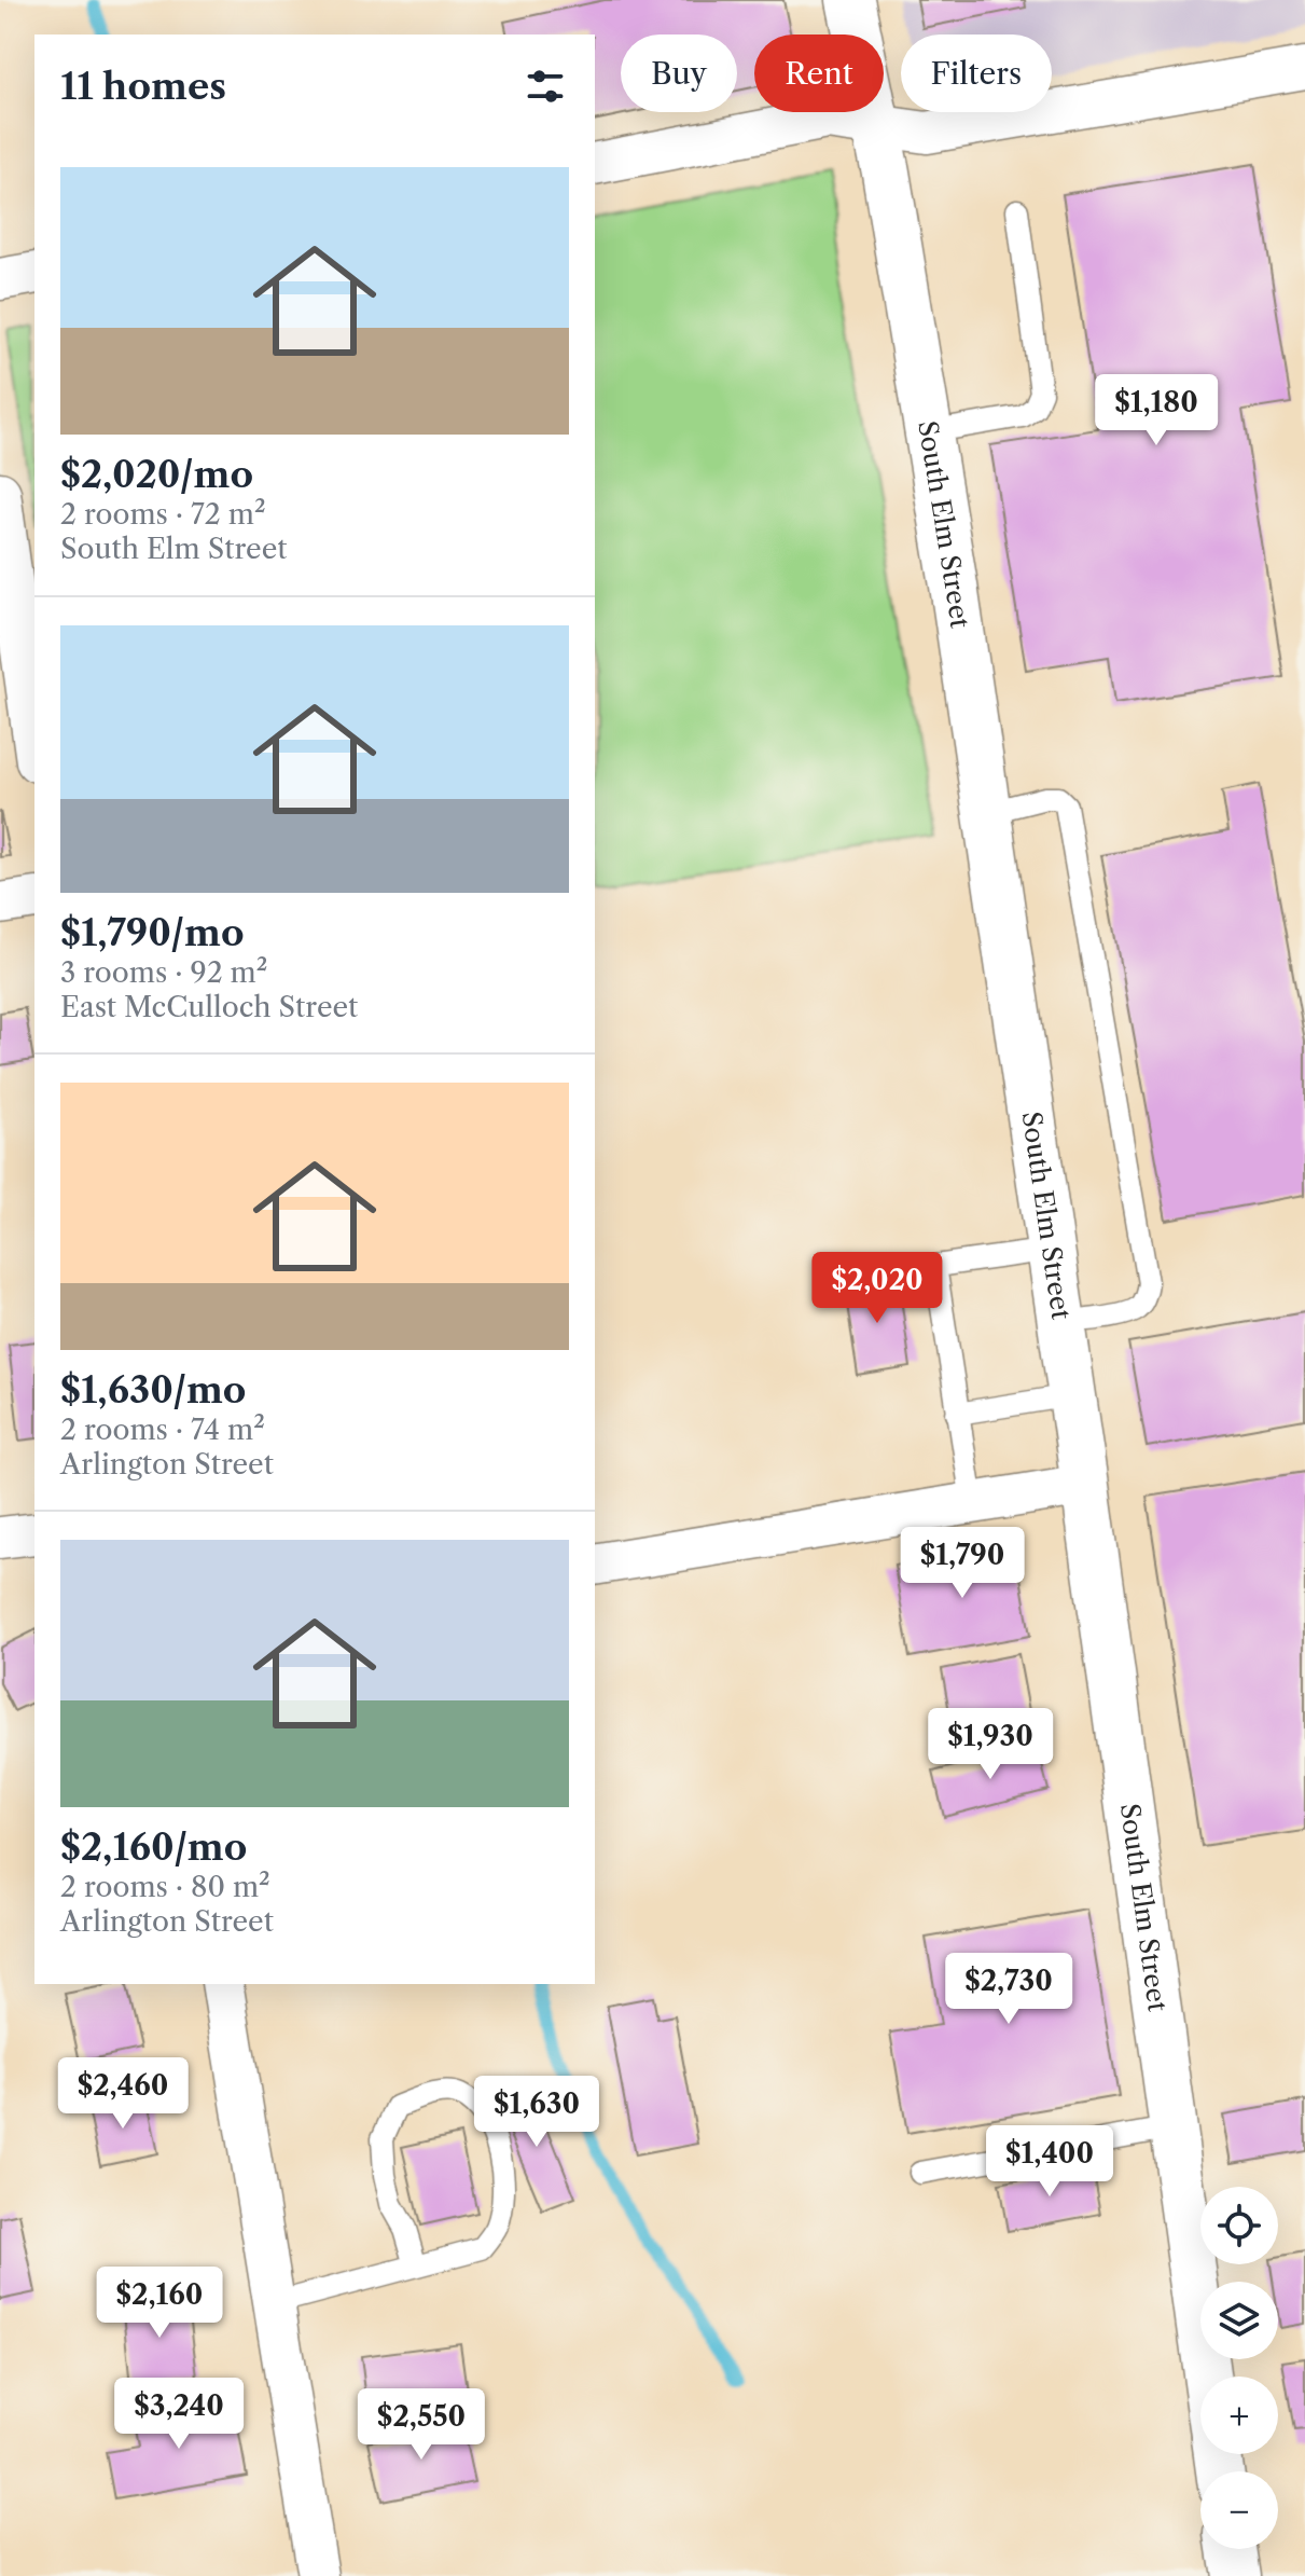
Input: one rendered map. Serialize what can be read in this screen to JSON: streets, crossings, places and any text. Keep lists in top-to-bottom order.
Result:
{
  "streets": {
    "street": ["South Elm Street"]
  },
  "page": {
    "chip": ["Buy", "Rent", "Filters"],
    "heading": "11 homes",
    "list": [
      {
        "name": "$2,020/mo",
        "note": "2 rooms · 72 m² · South Elm Street"
      },
      {
        "name": "$1,790/mo",
        "note": "3 rooms · 92 m² · East McCulloch Street"
      },
      {
        "name": "$1,630/mo",
        "note": "2 rooms · 74 m² · Arlington Street"
      },
      {
        "name": "$2,160/mo",
        "note": "2 rooms · 80 m² · Arlington Street"
      }
    ],
    "price": [
      "$1,180",
      "$2,020",
      "$1,790",
      "$1,930",
      "$2,730",
      "$2,460",
      "$1,630",
      "$1,400",
      "$2,160",
      "$3,240",
      "$2,550"
    ],
    "map_buttons": ["+", "−"]
  }
}
